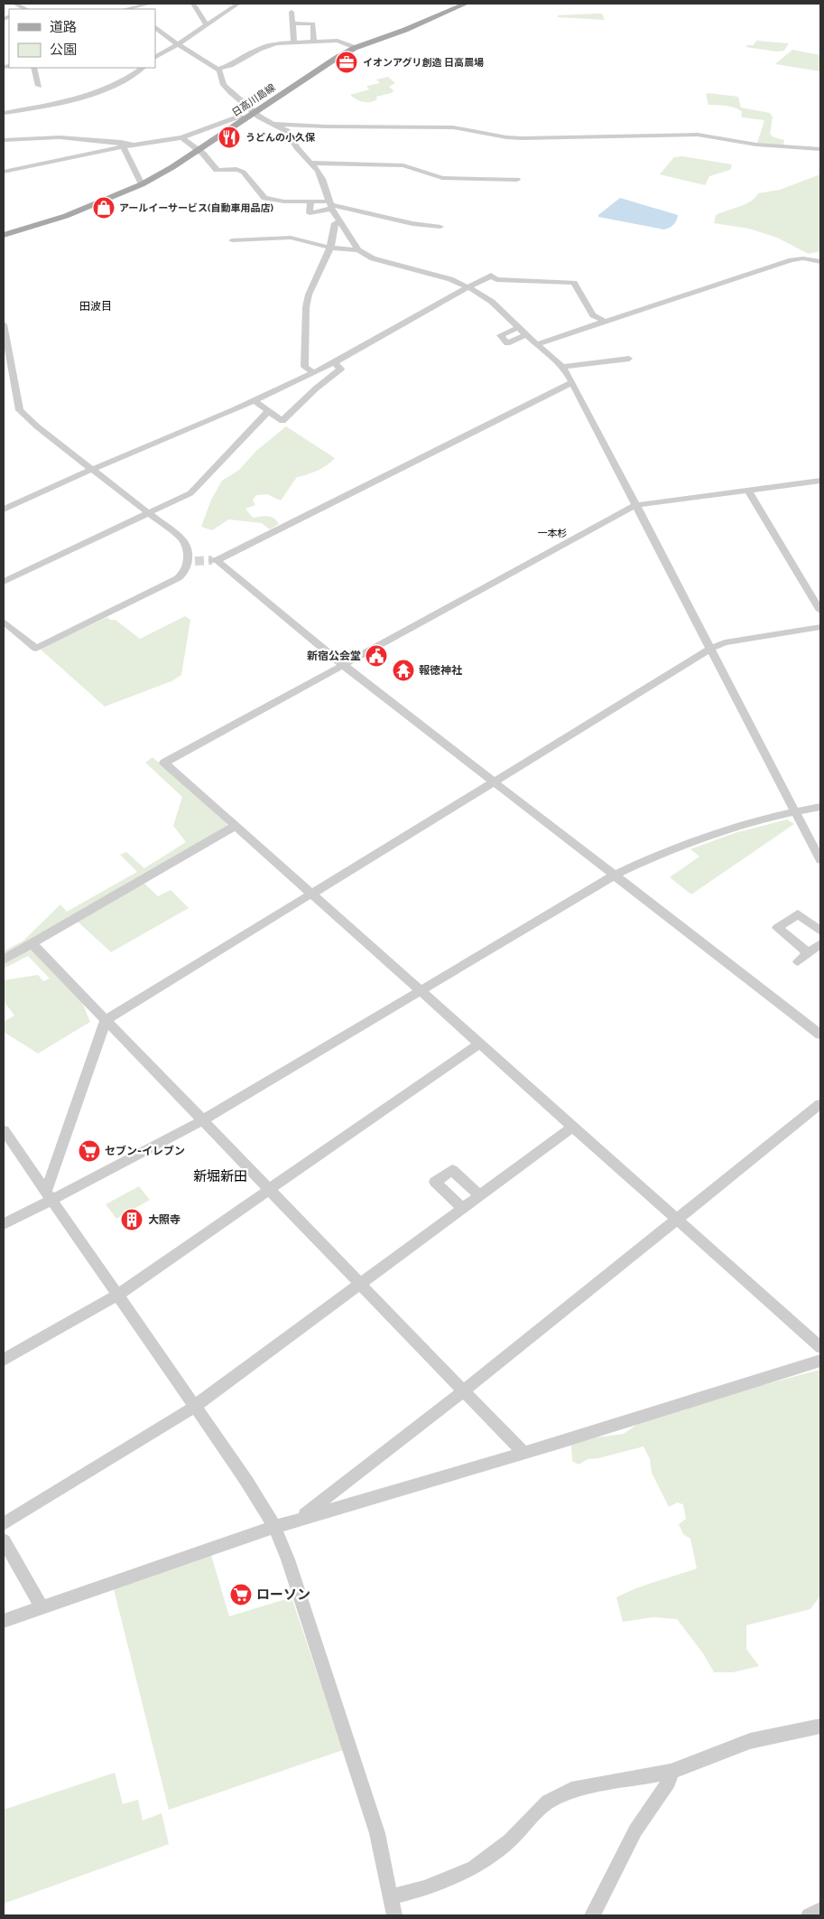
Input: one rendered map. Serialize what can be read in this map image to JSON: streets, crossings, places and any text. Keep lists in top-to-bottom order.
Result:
{
  "streets": {
    "main road": ["日高川島線"]
  },
  "districts": ["田波目", "一本杉", "新堀新田"],
  "places": {
    "office": ["イオンアグリ創造 日高農場"],
    "restaurant": ["うどんの小久保"],
    "shop": ["アールイーサービス(自動車用品店)"],
    "public building": ["新宿公会堂"],
    "temple": ["報徳神社"],
    "supermarket": ["セブン-イレブン", "ローソン"],
    "building": ["大照寺"]
  },
  "legend": ["道路", "公園"]
}
